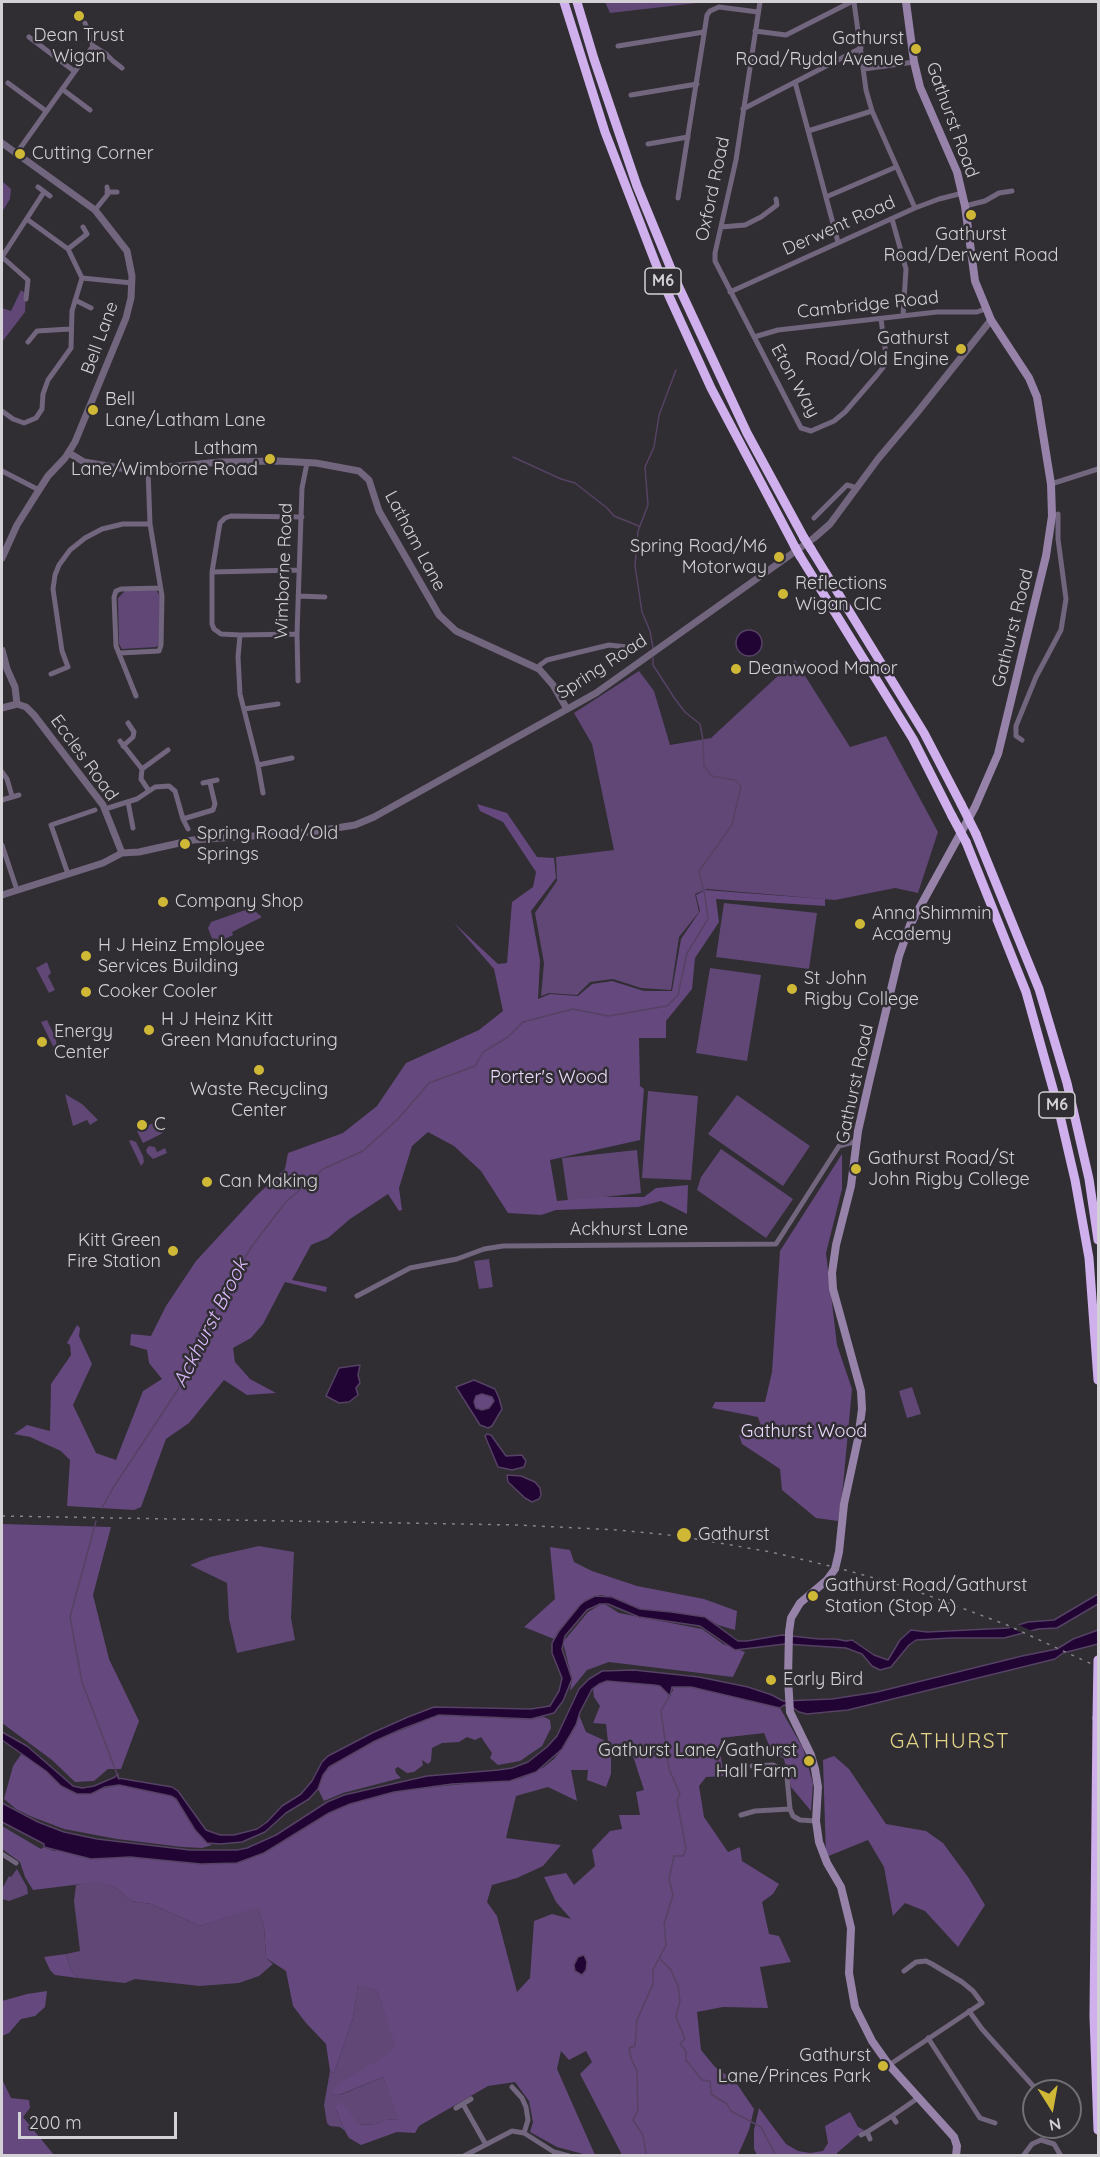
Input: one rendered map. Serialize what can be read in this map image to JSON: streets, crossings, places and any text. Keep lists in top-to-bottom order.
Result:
{
  "streets": {
    "highway": ["M6"],
    "main road": ["Gathurst Road"],
    "street": [
      "Oxford Road",
      "Derwent Road",
      "Cambridge Road",
      "Bell Lane",
      "Eton Way",
      "Latham Lane",
      "Wimborne Road",
      "Spring Road",
      "Eccles Road",
      "Ackhurst Lane"
    ]
  },
  "crossings": [
    ["Gathurst Road", "Derwent Road"],
    ["Gathurst Road", "Cambridge Road"],
    ["Gathurst Road", "Spring Road"],
    ["Gathurst Road", "Ackhurst Lane"],
    ["Oxford Road", "Derwent Road"],
    ["Oxford Road", "Cambridge Road"],
    ["Oxford Road", "Eton Way"],
    ["Cambridge Road", "Eton Way"],
    ["Bell Lane", "Latham Lane"],
    ["Latham Lane", "Wimborne Road"],
    ["Spring Road", "Eccles Road"]
  ],
  "districts": ["GATHURST"],
  "water": ["Ackhurst Brook"],
  "parks": ["Porter's Wood", "Gathurst Wood"],
  "places": [
    "Dean Trust Wigan",
    "Gathurst Road/Rydal Avenue",
    "Cutting Corner",
    "Gathurst Road/Derwent Road",
    "Gathurst Road/Old Engine",
    "Bell Lane/Latham Lane",
    "Latham Lane/Wimborne Road",
    "Spring Road/M6 Motorway",
    "Reflections Wigan CIC",
    "Deanwood Manor",
    "Spring Road/Old Springs",
    "Company Shop",
    "Anna Shimmin Academy",
    "H J Heinz Employee Services Building",
    "St John Rigby College",
    "Cooker Cooler",
    "H J Heinz Kitt Green Manufacturing",
    "Energy Center",
    "Waste Recycling Center",
    "C",
    "Gathurst Road/St John Rigby College",
    "Can Making",
    "Kitt Green Fire Station",
    "Gathurst",
    "Gathurst Road/Gathurst Station (Stop A)",
    "Early Bird",
    "Gathurst Lane/Gathurst Hall Farm",
    "Gathurst Lane/Princes Park"
  ],
  "scale_bar": "200 m",
  "north": "bottom"
}
